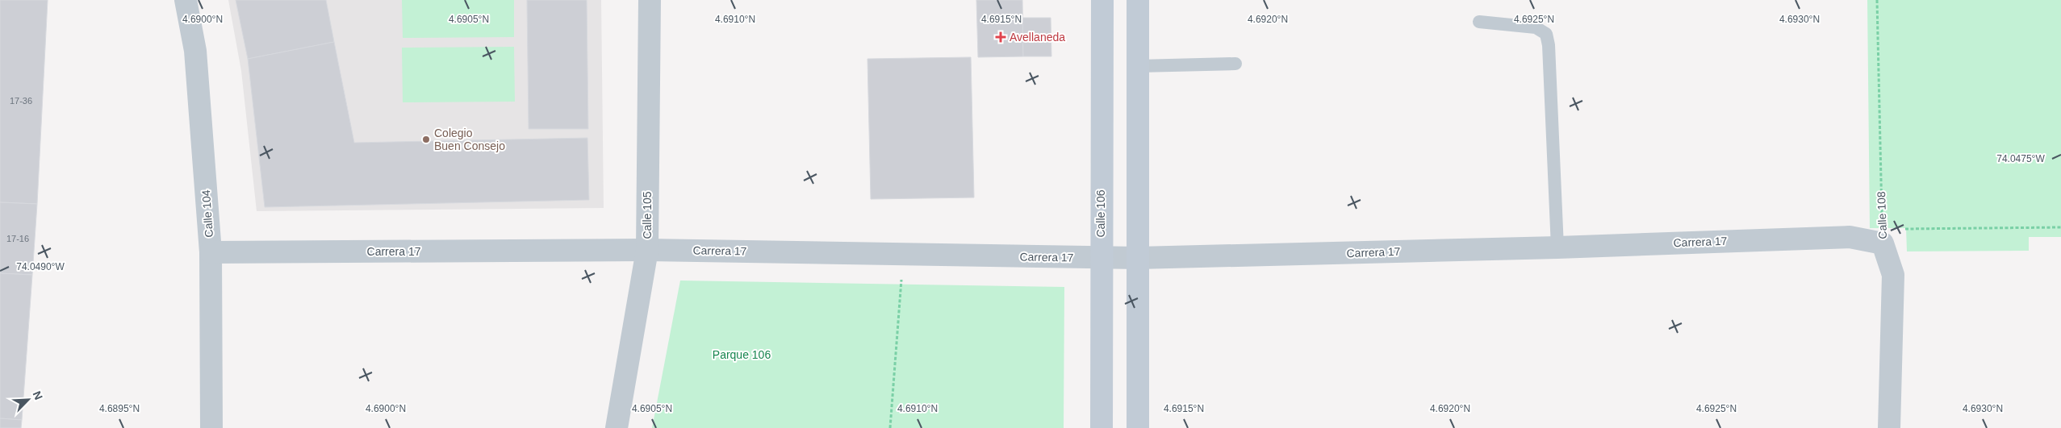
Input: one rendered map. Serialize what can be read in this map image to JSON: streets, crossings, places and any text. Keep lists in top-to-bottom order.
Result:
{
  "streets": {
    "main road": ["Calle 106"],
    "street": [
      "Calle 104",
      "Calle 105",
      "Calle 108",
      "Carrera 17"
    ]
  },
  "crossings": [
    ["Calle 104", "Carrera 17"],
    ["Calle 106", "Carrera 17"],
    ["Calle 105", "Carrera 17"],
    ["Calle 108", "Carrera 17"]
  ],
  "parks": ["Parque 106"],
  "places": {
    "health": ["Avellaneda"],
    "other": ["Colegio Buen Consejo"]
  },
  "house_numbers": ["17-36", "17-16"],
  "north": "top right",
  "coordinates": [
    "4.6900°N",
    "4.6905°N",
    "4.6910°N",
    "4.6915°N",
    "4.6920°N",
    "4.6925°N",
    "4.6930°N",
    "74.0475°W",
    "74.0490°W",
    "4.6895°N"
  ]
}
